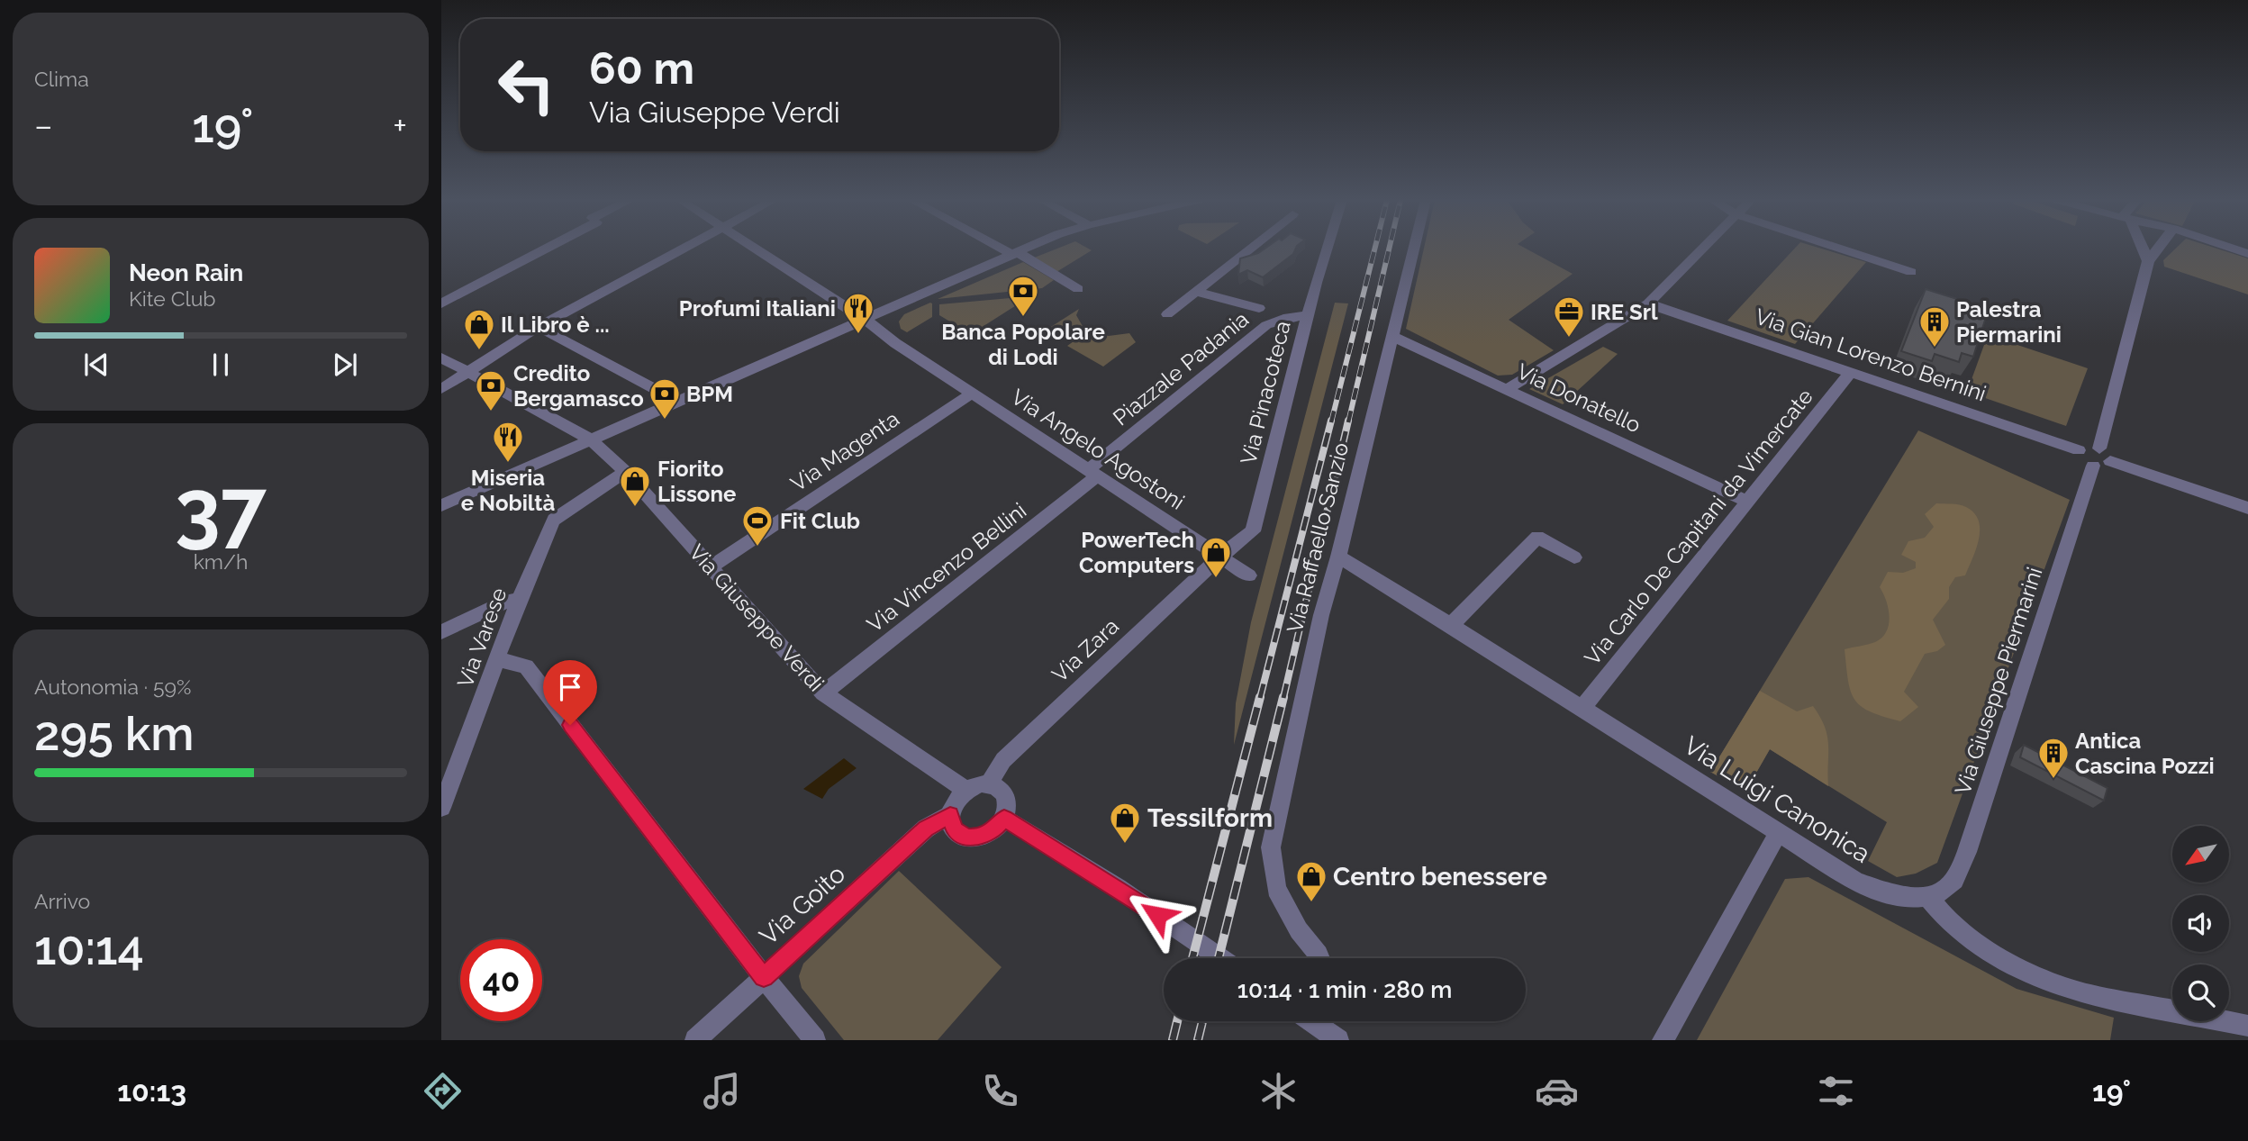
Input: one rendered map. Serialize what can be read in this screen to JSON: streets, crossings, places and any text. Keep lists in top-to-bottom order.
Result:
{
  "streets": {
    "street": [
      "Via Gian Lorenzo Bernini",
      "Piazzale Padania",
      "Via Pinacoteca",
      "Via Donatello",
      "Via Angelo Agostoni",
      "Via Magenta",
      "Via Carlo De Capitani da Vimercate",
      "Via Raffaello Sanzio",
      "Via Vincenzo Bellini",
      "Via Giuseppe Verdi",
      "Via Varese",
      "Via Zara",
      "Via Giuseppe Piermarini",
      "Via Luigi Canonica",
      "Via Goito"
    ]
  },
  "crossings": [
    ["Via Gian Lorenzo Bernini", "Via Carlo De Capitani da Vimercate"],
    ["Via Gian Lorenzo Bernini", "Via Giuseppe Piermarini"],
    ["Piazzale Padania", "Via Pinacoteca"],
    ["Piazzale Padania", "Via Angelo Agostoni"],
    ["Piazzale Padania", "Via Vincenzo Bellini"],
    ["Via Pinacoteca", "Via Angelo Agostoni"],
    ["Via Pinacoteca", "Via Zara"],
    ["Via Donatello", "Via Carlo De Capitani da Vimercate"],
    ["Via Donatello", "Via Raffaello Sanzio"],
    ["Via Angelo Agostoni", "Via Magenta"],
    ["Via Angelo Agostoni", "Via Vincenzo Bellini"],
    ["Via Angelo Agostoni", "Via Zara"],
    ["Via Magenta", "Via Giuseppe Verdi"],
    ["Via Carlo De Capitani da Vimercate", "Via Luigi Canonica"],
    ["Via Raffaello Sanzio", "Via Luigi Canonica"],
    ["Via Vincenzo Bellini", "Via Giuseppe Verdi"],
    ["Via Giuseppe Verdi", "Via Varese"],
    ["Via Giuseppe Verdi", "Via Zara"],
    ["Via Giuseppe Verdi", "Via Goito"],
    ["Via Zara", "Via Goito"],
    ["Via Giuseppe Piermarini", "Via Luigi Canonica"]
  ],
  "places": {
    "bank": ["Banca Popolare di Lodi", "Credito Bergamasco", "BPM"],
    "restaurant": ["Profumi Italiani", "Miseria e Nobiltà"],
    "office": ["IRE Srl"],
    "building": ["Palestra Piermarini", "Antica Cascina Pozzi"],
    "shop": [
      "Il Libro è ...",
      "Fiorito Lissone",
      "PowerTech Computers",
      "Tessilform",
      "Centro benessere"
    ],
    "sports": ["Fit Club"]
  },
  "north": "bottom left",
  "page": {
    "tile": [
      "Clima",
      ["37", "km/h"],
      ["Autonomia · 59%", "295 km"],
      ["Arrivo", "10:14"]
    ],
    "turn": ["60 m", "Via Giuseppe Verdi"],
    "heat": ["−", "19°", "+"],
    "song": ["Neon Rain", "Kite Club"],
    "limit": "40",
    "trip": "10:14 · 1 min · 280 m",
    "tabs": ["10:13", "19°"]
  }
}
